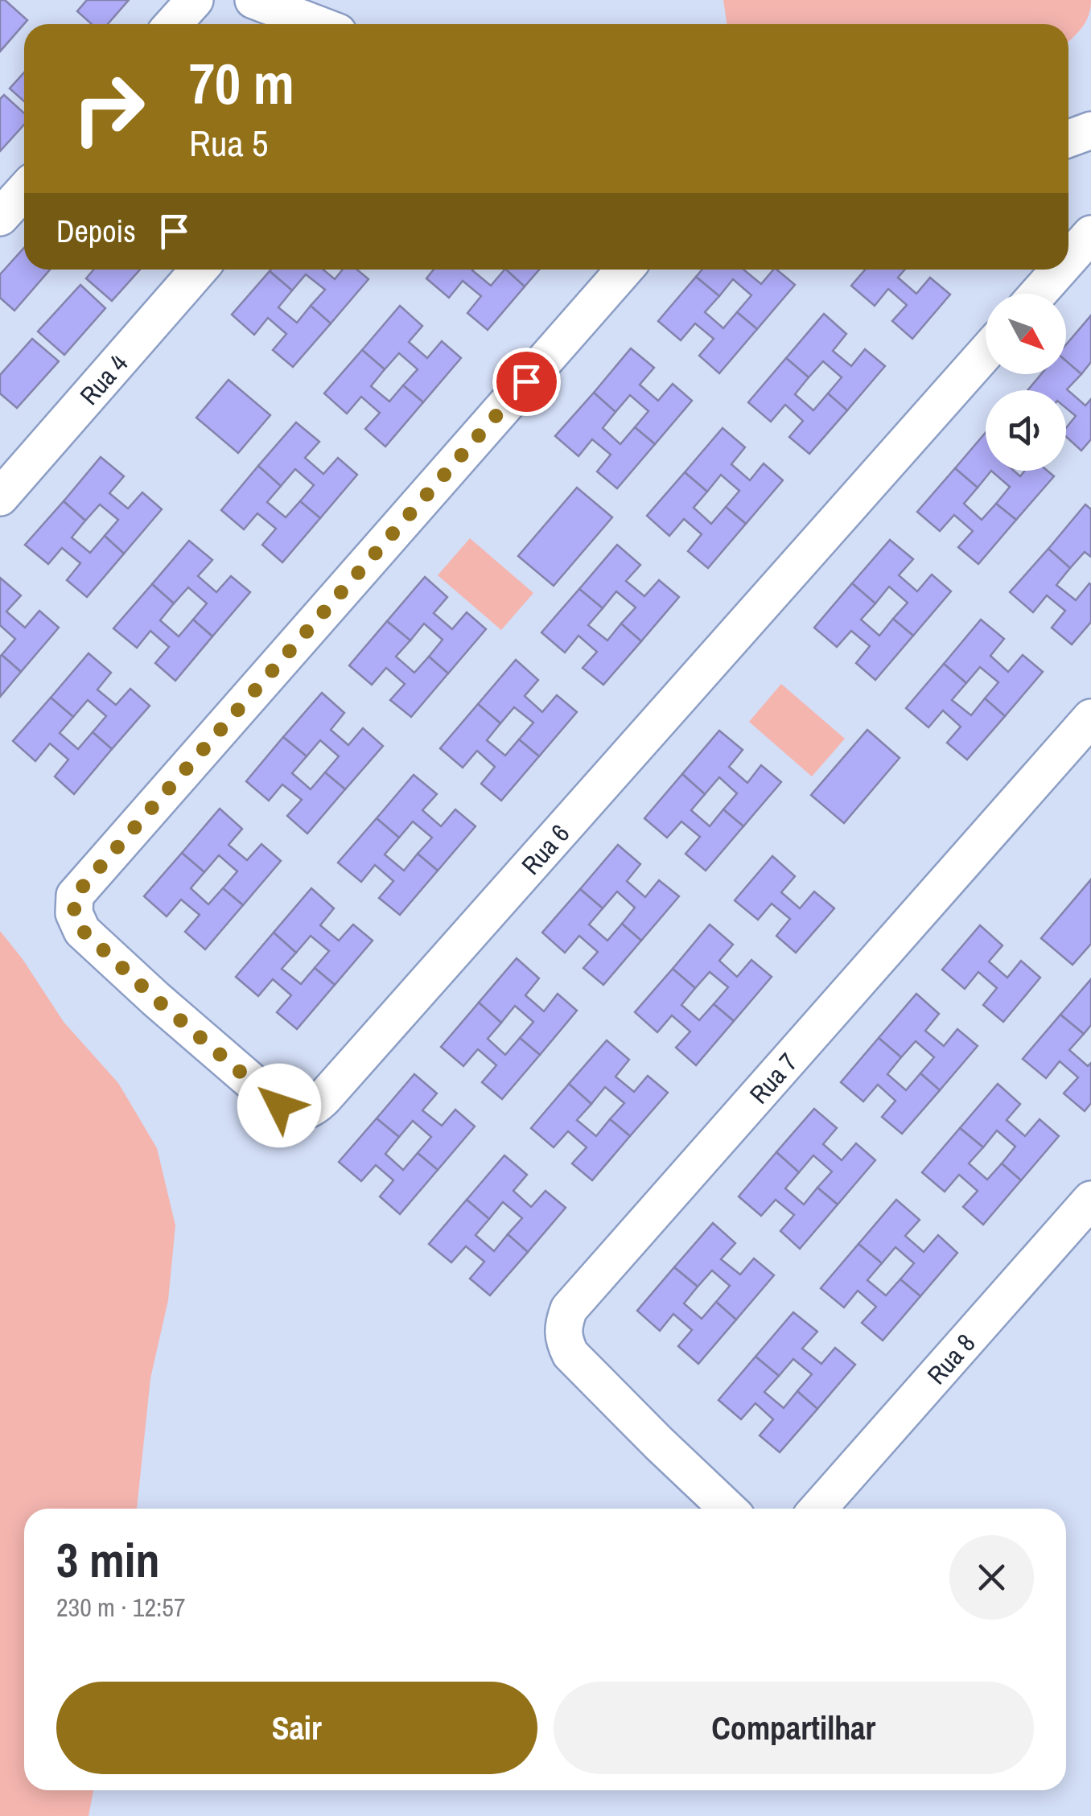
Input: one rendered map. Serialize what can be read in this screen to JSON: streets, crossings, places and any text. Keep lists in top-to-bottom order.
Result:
{
  "streets": {
    "street": [
      "Rua 4",
      "Rua 6",
      "Rua 7",
      "Rua 8"
    ]
  },
  "north": "bottom right",
  "page": {
    "turn": ["70 m", "Rua 5"],
    "then": "Depois",
    "heading": ["3 min", "230 m · 12:57"],
    "buttons": ["Sair", "Compartilhar"]
  }
}
